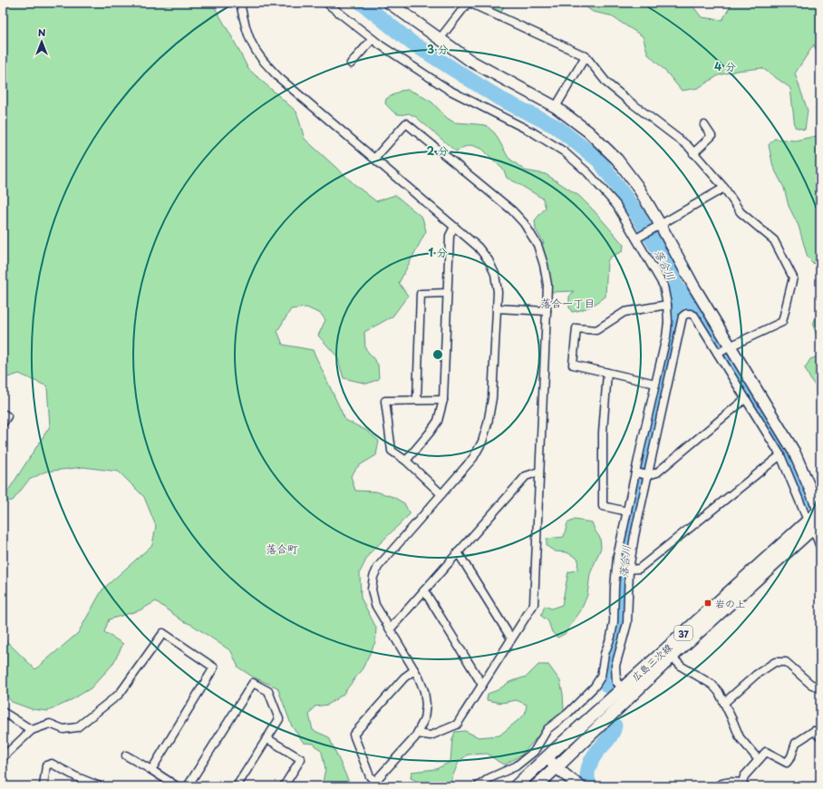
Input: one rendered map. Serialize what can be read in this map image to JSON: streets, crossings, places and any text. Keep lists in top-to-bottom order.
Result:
{
  "streets": {
    "main road": ["37", "広島三次線"]
  },
  "districts": ["落合一丁目", "落合町"],
  "water": ["落合川"],
  "places": {
    "transit": ["岩の上"]
  },
  "north": "top",
  "rings": [
    "3 分",
    "4 分",
    "2 分",
    "1 分"
  ]
}
